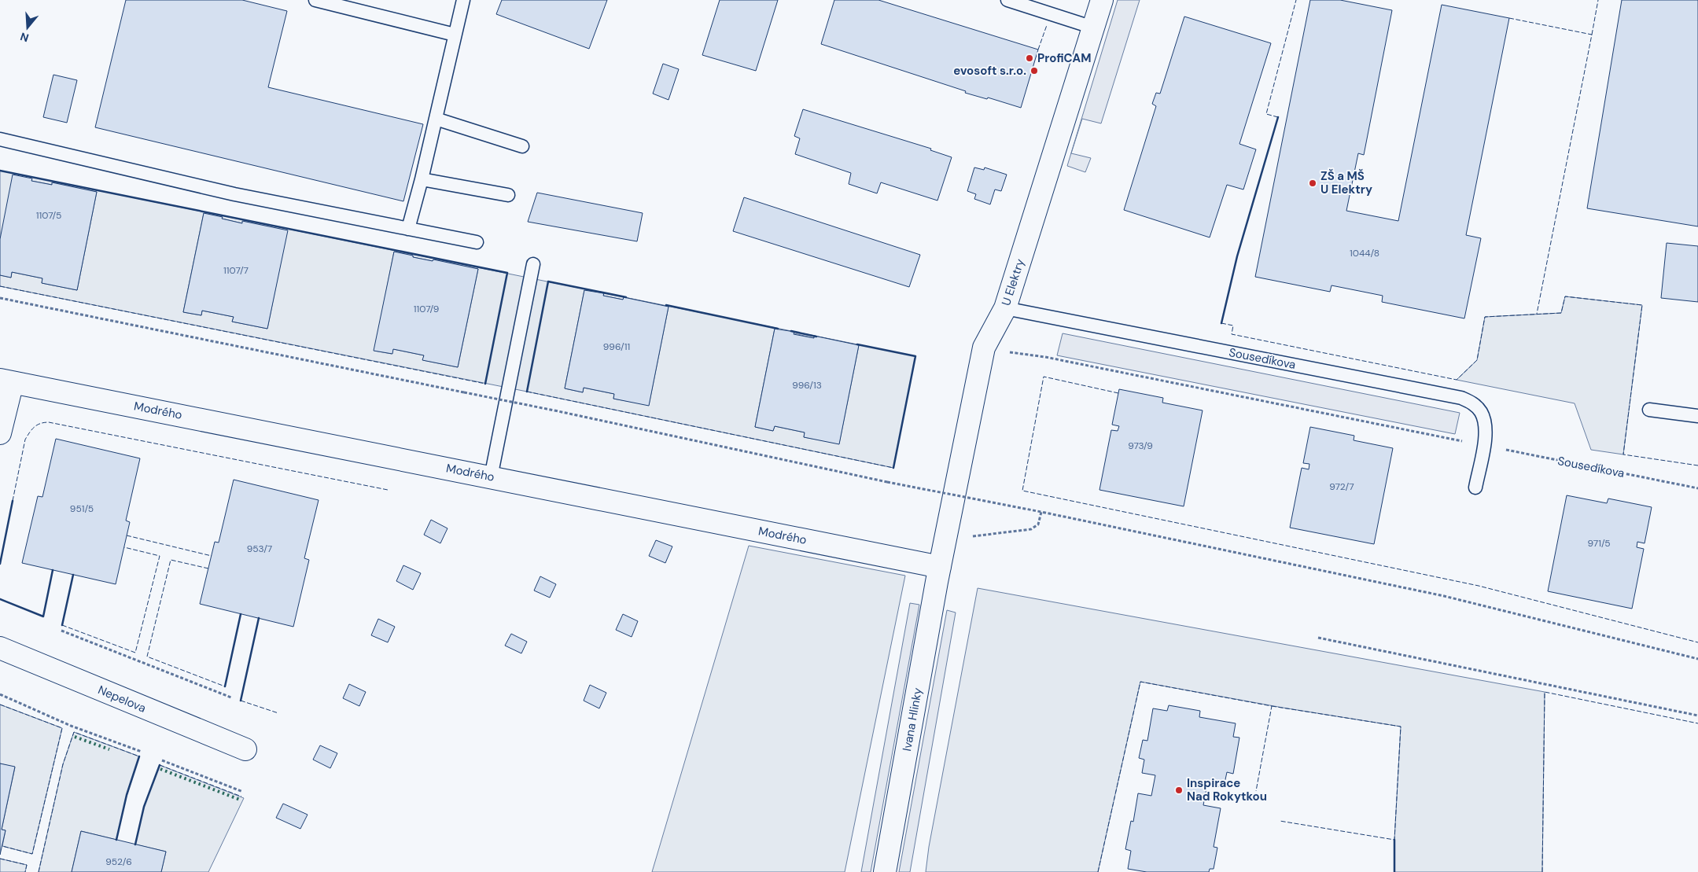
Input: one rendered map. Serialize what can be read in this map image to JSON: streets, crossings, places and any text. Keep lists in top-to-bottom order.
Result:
{
  "streets": {
    "street": [
      "U Elektry",
      "Modrého",
      "Nepelova",
      "Ivana Hlinky"
    ],
    "lane": ["Sousedíkova"]
  },
  "crossings": [
    ["U Elektry", "Sousedíkova"],
    ["U Elektry", "Modrého"],
    ["U Elektry", "Ivana Hlinky"],
    ["Modrého", "Ivana Hlinky"]
  ],
  "places": [
    "ProfiCAM",
    "evosoft s.r.o.",
    "ZŠ a MŠ U Elektry",
    "Inspirace Nad Rokytkou"
  ],
  "house_numbers": [
    "1107/5",
    "1044/8",
    "1107/7",
    "1107/9",
    "996/11",
    "996/13",
    "973/9",
    "972/7",
    "951/5",
    "971/5",
    "953/7",
    "952/6"
  ],
  "north": "bottom"
}
